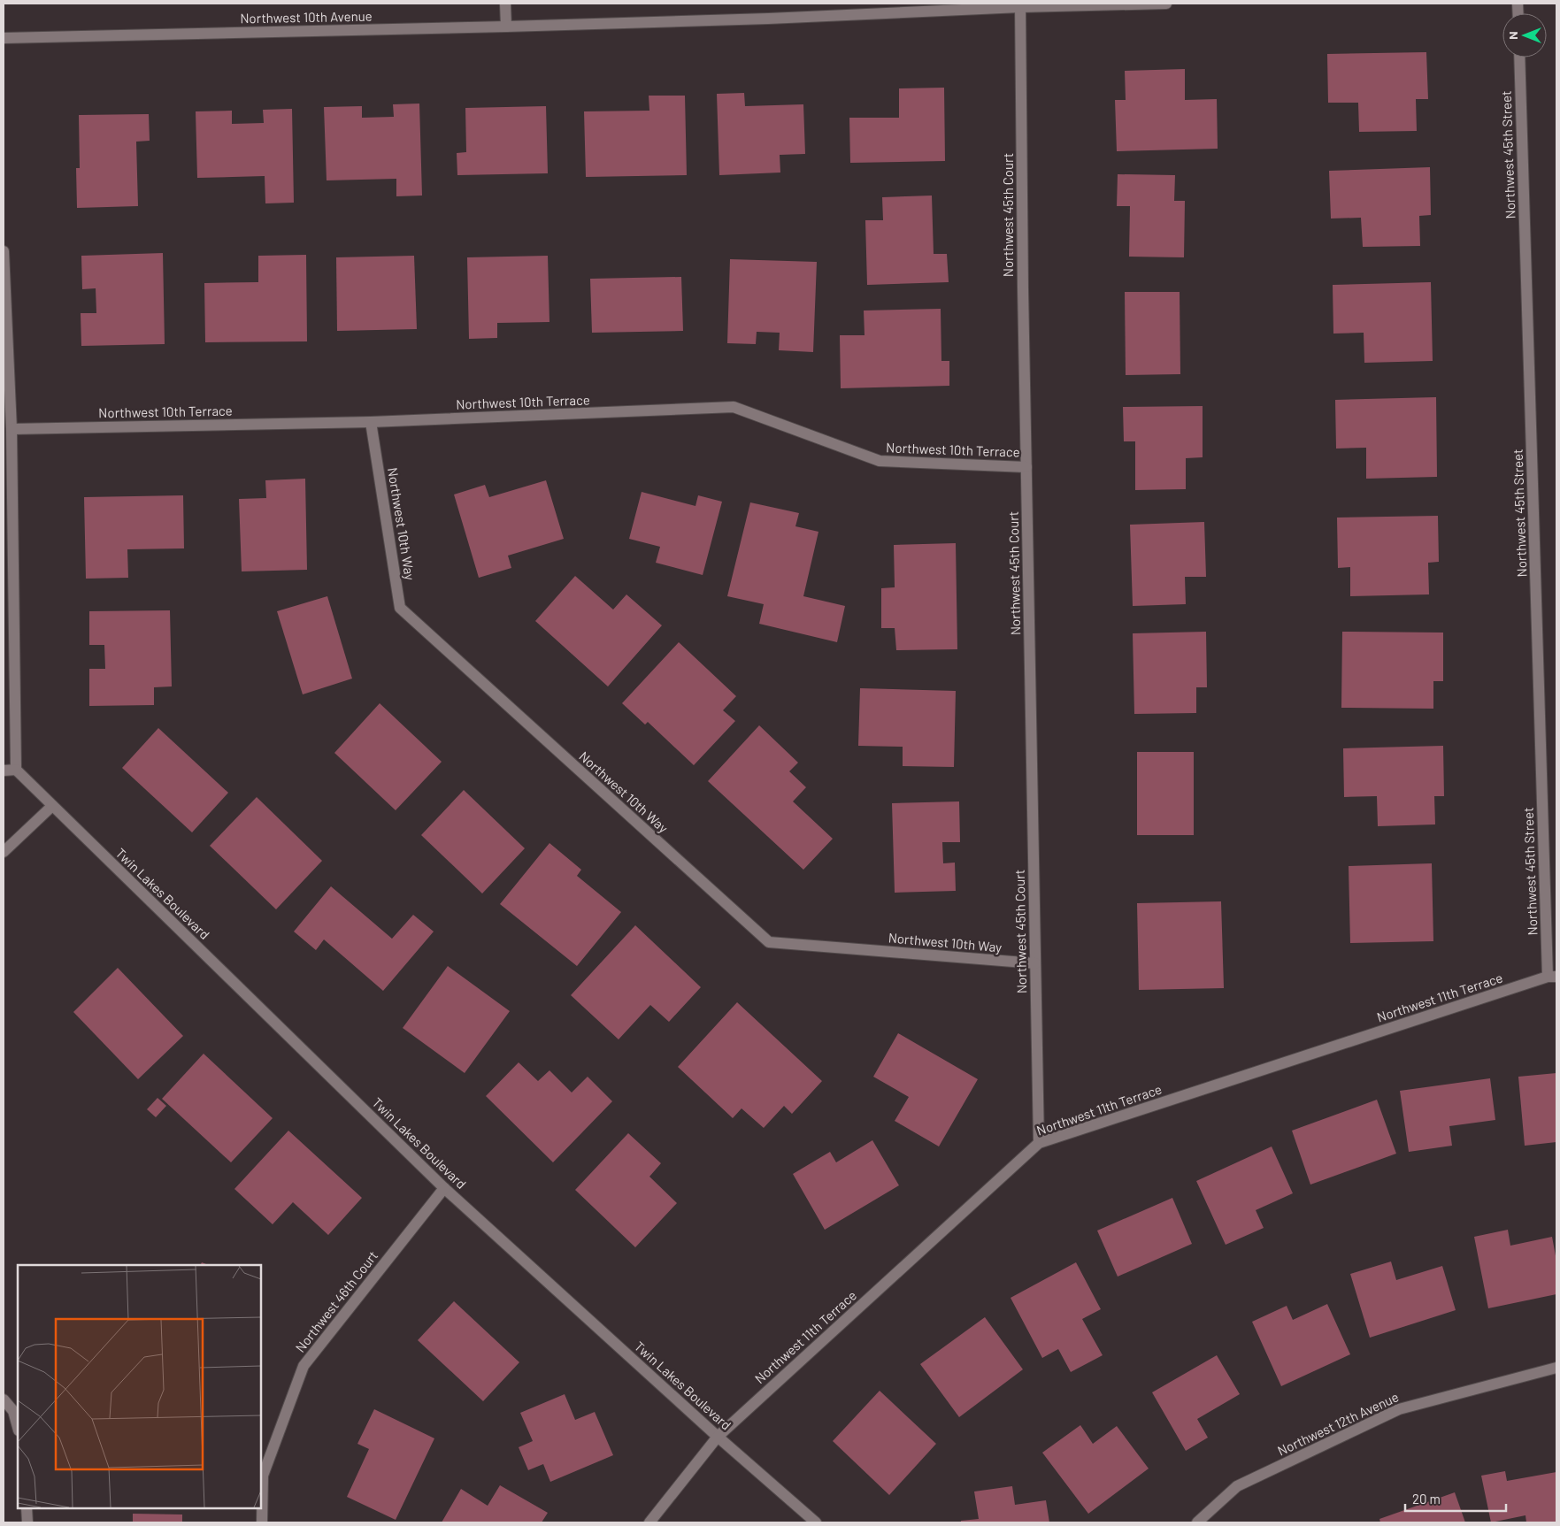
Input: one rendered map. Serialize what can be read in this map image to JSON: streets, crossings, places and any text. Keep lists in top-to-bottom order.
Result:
{
  "streets": {
    "street": [
      "Northwest 10th Avenue",
      "Northwest 45th Street",
      "Northwest 45th Court",
      "Northwest 10th Terrace",
      "Northwest 10th Way",
      "Twin Lakes Boulevard",
      "Northwest 11th Terrace",
      "Northwest 46th Court",
      "Northwest 12th Avenue"
    ]
  },
  "crossings": [
    ["Northwest 10th Avenue", "Northwest 45th Court"],
    ["Northwest 45th Street", "Northwest 11th Terrace"],
    ["Northwest 45th Court", "Northwest 10th Terrace"],
    ["Northwest 45th Court", "Northwest 10th Way"],
    ["Northwest 45th Court", "Northwest 11th Terrace"],
    ["Northwest 10th Terrace", "Northwest 10th Way"],
    ["Twin Lakes Boulevard", "Northwest 11th Terrace"],
    ["Twin Lakes Boulevard", "Northwest 46th Court"]
  ],
  "scale_bar": "20 m",
  "north": "left"
}
